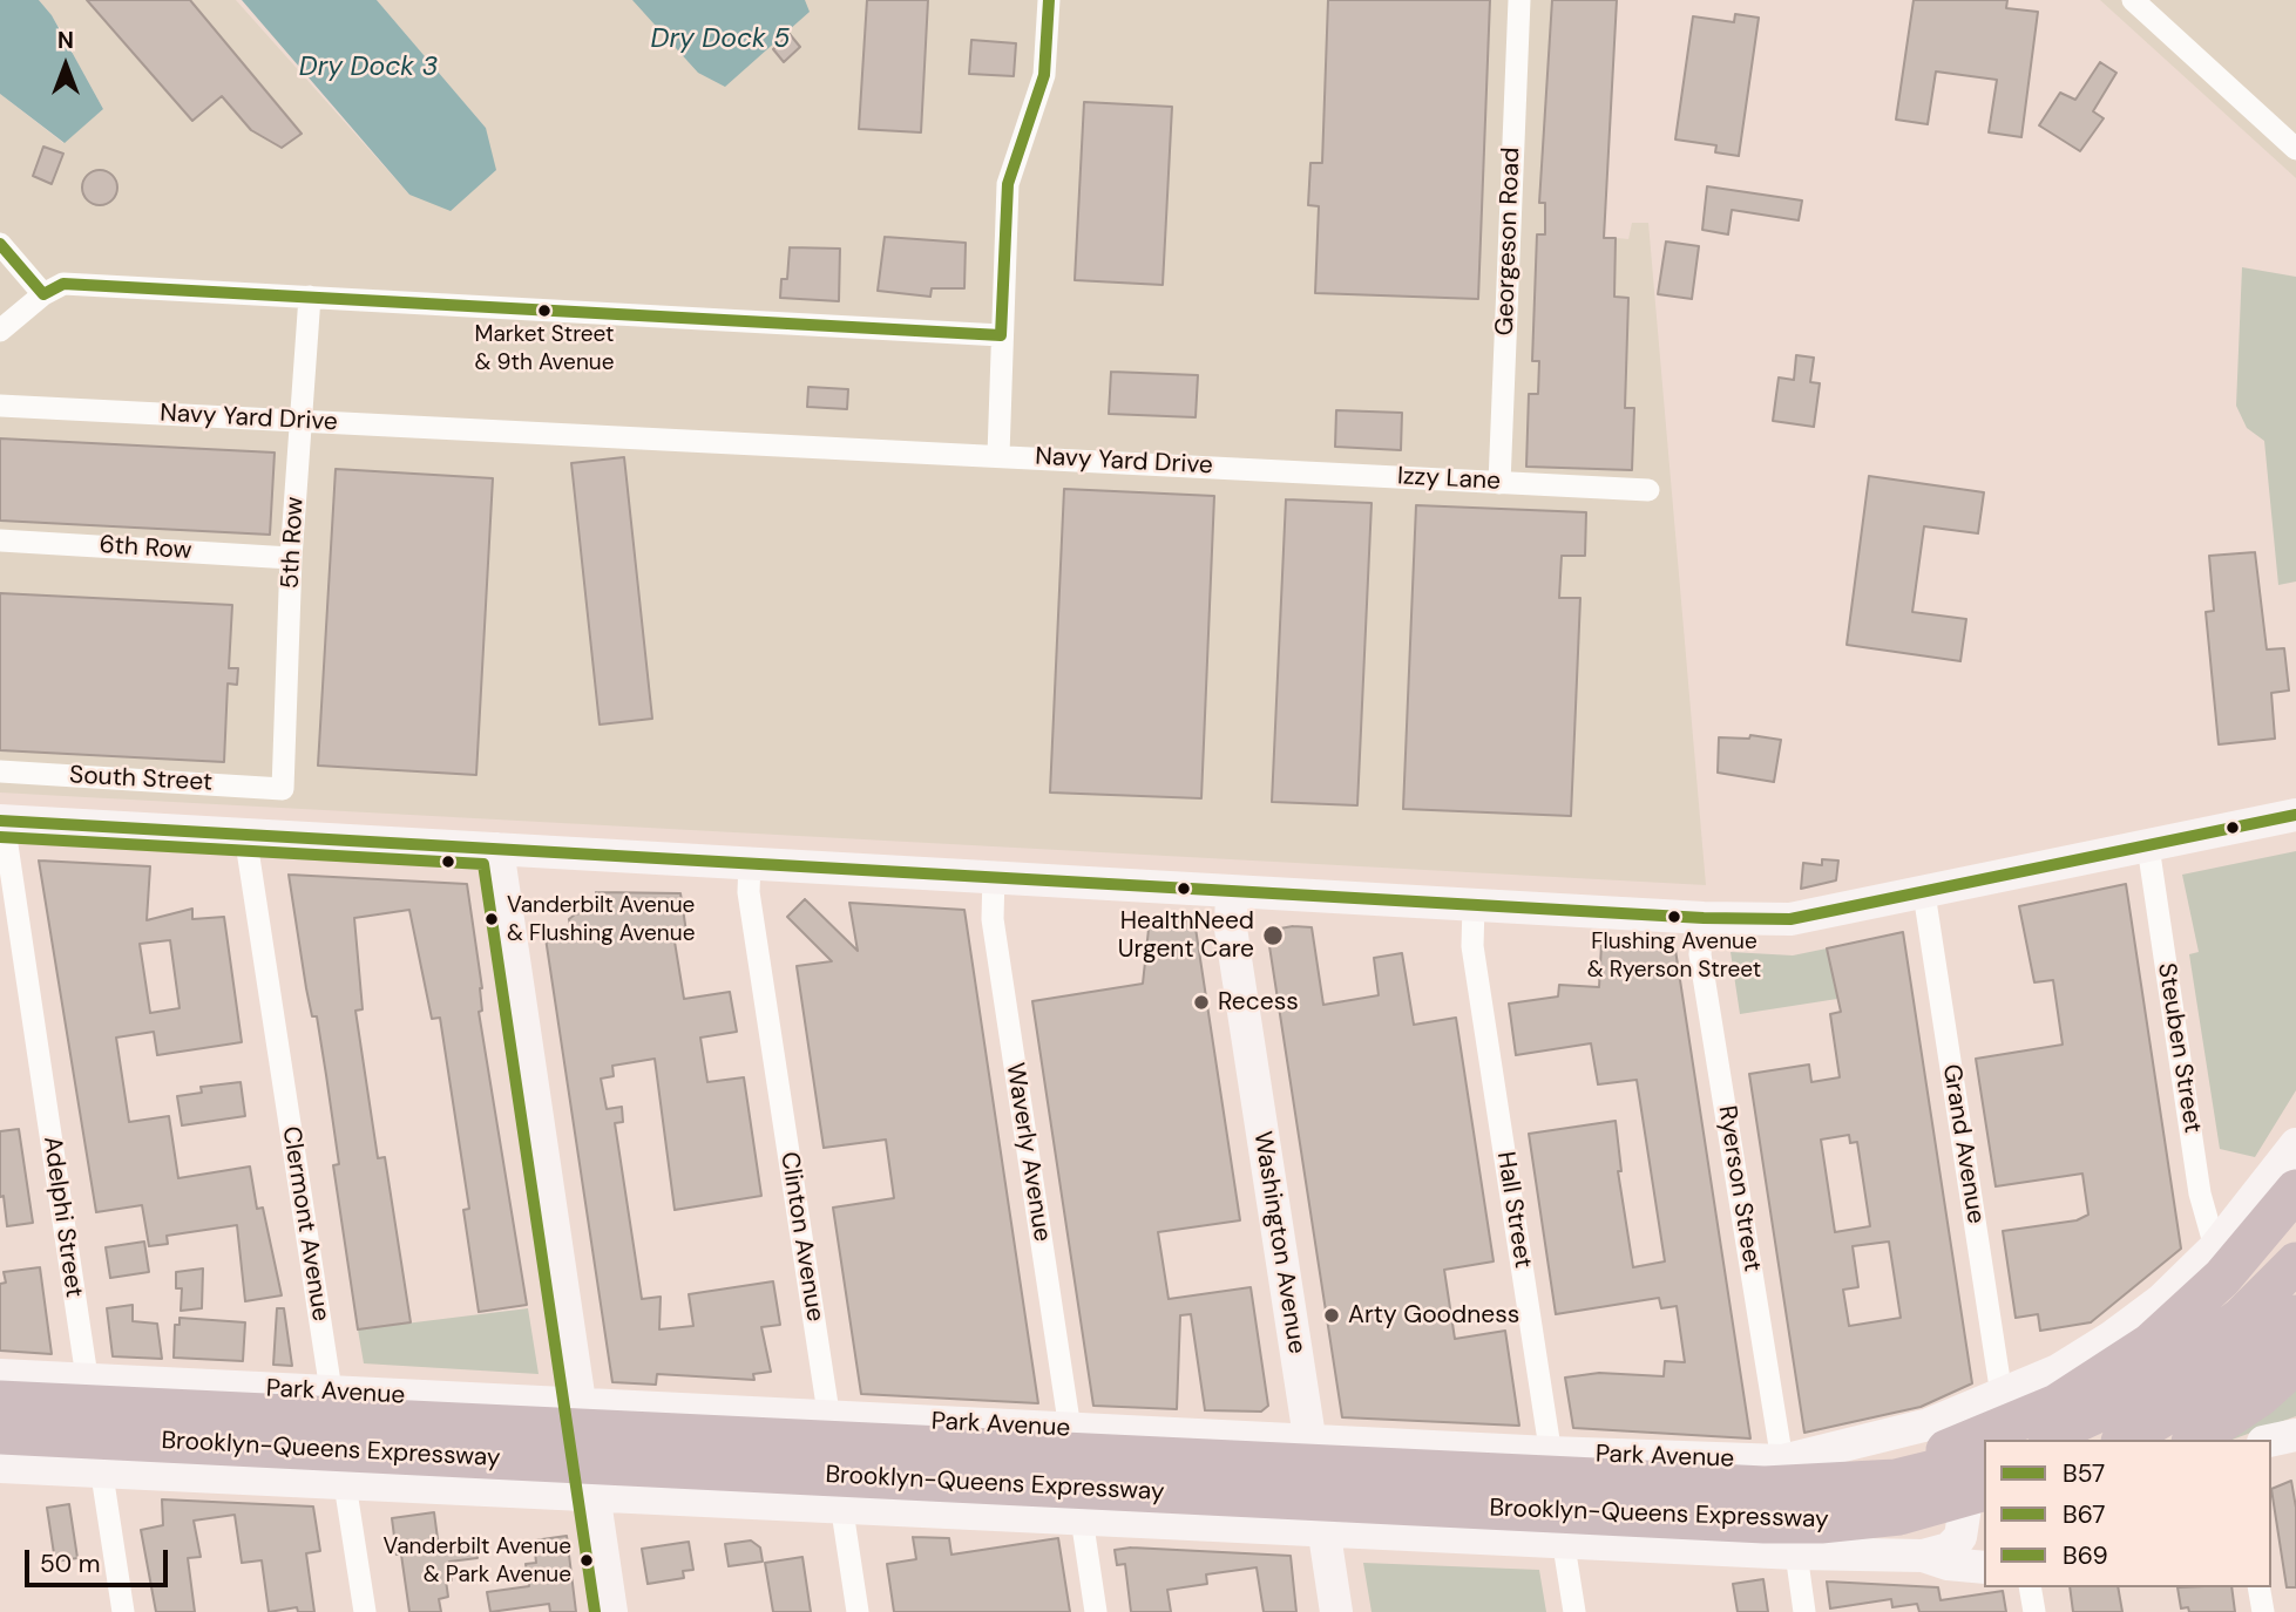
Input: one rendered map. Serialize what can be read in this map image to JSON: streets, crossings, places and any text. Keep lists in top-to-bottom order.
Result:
{
  "streets": {
    "highway": ["Brooklyn-Queens Expressway"],
    "main road": ["Washington Avenue", "Park Avenue"],
    "street": [
      "Georgeson Road",
      "Navy Yard Drive",
      "Izzy Lane",
      "5th Row",
      "6th Row",
      "South Street",
      "Steuben Street",
      "Grand Avenue",
      "Waverly Avenue",
      "Ryerson Street",
      "Hall Street",
      "Adelphi Street",
      "Clermont Avenue",
      "Clinton Avenue"
    ]
  },
  "crossings": [
    ["Georgeson Road", "Izzy Lane"],
    ["Navy Yard Drive", "Izzy Lane"],
    ["Navy Yard Drive", "5th Row"],
    ["5th Row", "6th Row"],
    ["5th Row", "South Street"],
    ["Waverly Avenue", "Park Avenue"],
    ["Ryerson Street", "Park Avenue"],
    ["Hall Street", "Park Avenue"],
    ["Adelphi Street", "Park Avenue"],
    ["Clermont Avenue", "Park Avenue"],
    ["Clinton Avenue", "Park Avenue"],
    ["Washington Avenue", "Park Avenue"]
  ],
  "water": ["Dry Dock 5", "Dry Dock 3"],
  "places": [
    "Market Street & 9th Avenue",
    "Flushing Avenue & Ryerson Street",
    "Vanderbilt Avenue & Flushing Avenue",
    "HealthNeed Urgent Care",
    "Recess",
    "Arty Goodness",
    "Vanderbilt Avenue & Park Avenue"
  ],
  "lines": ["transit line B67", "transit line B57", "transit line B69"],
  "legend": ["B57", "B67", "B69"],
  "scale_bar": "50 m",
  "north": "top"
}
